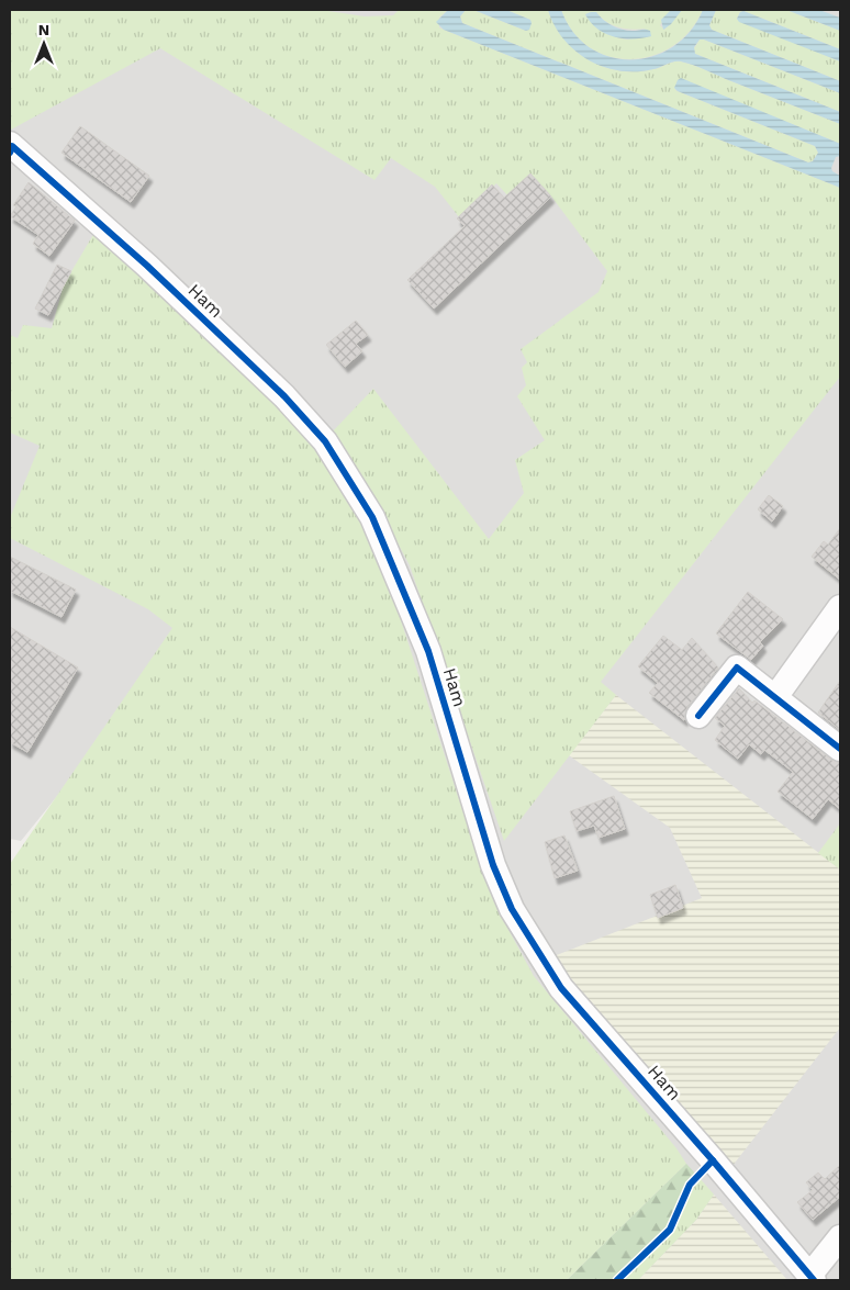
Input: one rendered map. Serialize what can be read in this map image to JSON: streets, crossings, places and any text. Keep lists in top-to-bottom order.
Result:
{
  "streets": {
    "street": ["Ham"]
  },
  "north": "top"
}
